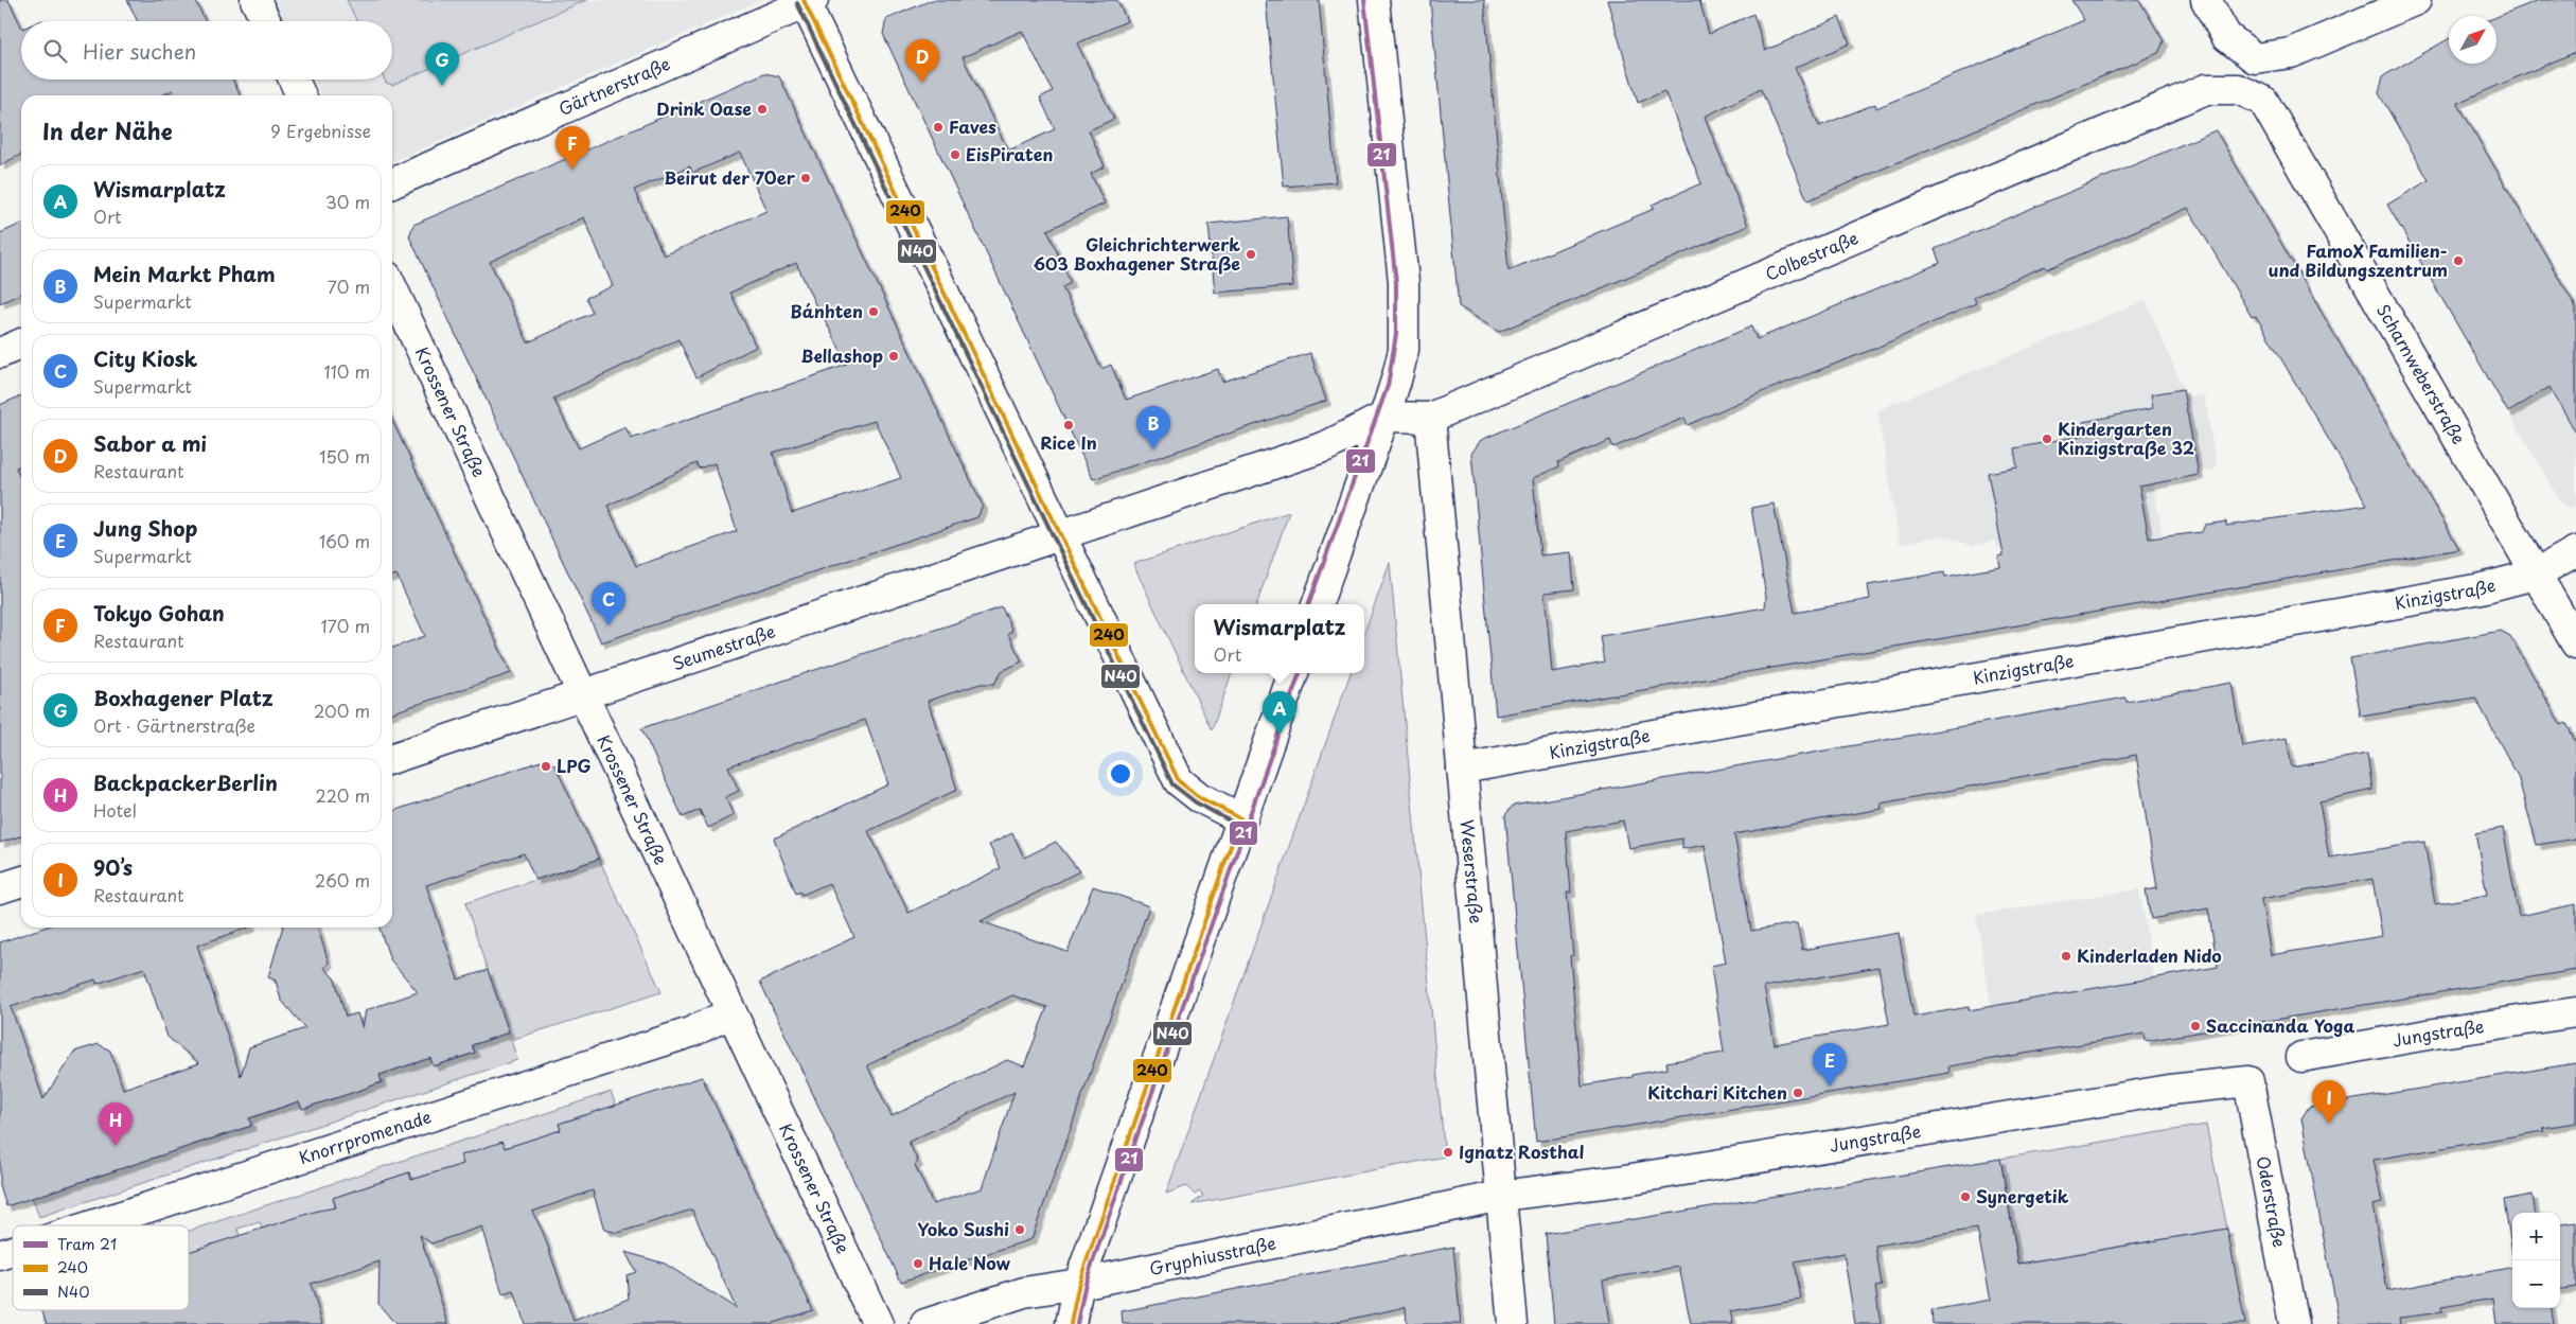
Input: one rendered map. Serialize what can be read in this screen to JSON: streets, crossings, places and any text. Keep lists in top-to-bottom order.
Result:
{
  "streets": {
    "street": [
      "Gärtnerstraße",
      "Colbestraße",
      "Scharnweberstraße",
      "Krossener Straße",
      "Kinzigstraße",
      "Seumestraße",
      "Weserstraße",
      "Jungstraße",
      "Knorrpromenade",
      "Oderstraße",
      "Gryphiusstraße"
    ]
  },
  "crossings": [
    ["Colbestraße", "Scharnweberstraße"],
    ["Colbestraße", "Seumestraße"],
    ["Colbestraße", "Weserstraße"],
    ["Scharnweberstraße", "Kinzigstraße"],
    ["Krossener Straße", "Seumestraße"],
    ["Krossener Straße", "Knorrpromenade"],
    ["Kinzigstraße", "Weserstraße"],
    ["Weserstraße", "Jungstraße"],
    ["Weserstraße", "Gryphiusstraße"],
    ["Jungstraße", "Oderstraße"],
    ["Jungstraße", "Gryphiusstraße"]
  ],
  "places": [
    "Drink Oase",
    "Faves",
    "EisPiraten",
    "Beirut der 70er",
    "Gleichrichterwerk 603 Boxhagener Straße",
    "FamoX Familien- und Bildungszentrum",
    "Bánhten",
    "Bellashop",
    "Rice In",
    "Kindergarten Kinzigstraße 32",
    "LPG",
    "Kinderladen Nido",
    "Saccinanda Yoga",
    "Kitchari Kitchen",
    "Ignatz Rosthal",
    "Synergetik",
    "Yoko Sushi",
    "Hale Now"
  ],
  "lines": ["tram line 21", "transit line 240", "transit line N40"],
  "legend": ["Tram 21", "240", "N40"],
  "north": "top right",
  "page": {
    "search": "Hier suchen",
    "pins": [
      "D",
      "G",
      "F",
      "B",
      "C",
      "A",
      "E",
      "I",
      "H"
    ],
    "heading": ["In der Nähe", "9 Ergebnisse"],
    "list": [
      {
        "mark": "A",
        "name": "Wismarplatz",
        "note": "Ort",
        "value": "30 m"
      },
      {
        "mark": "B",
        "name": "Mein Markt Pham",
        "note": "Supermarkt",
        "value": "70 m"
      },
      {
        "mark": "C",
        "name": "City Kiosk",
        "note": "Supermarkt",
        "value": "110 m"
      },
      {
        "mark": "D",
        "name": "Sabor a mi",
        "note": "Restaurant",
        "value": "150 m"
      },
      {
        "mark": "E",
        "name": "Jung Shop",
        "note": "Supermarkt",
        "value": "160 m"
      },
      {
        "mark": "F",
        "name": "Tokyo Gohan",
        "note": "Restaurant",
        "value": "170 m"
      },
      {
        "mark": "G",
        "name": "Boxhagener Platz",
        "note": "Ort · Gärtnerstraße",
        "value": "200 m"
      },
      {
        "mark": "H",
        "name": "BackpackerBerlin",
        "note": "Hotel",
        "value": "220 m"
      },
      {
        "mark": "I",
        "name": "90’s",
        "note": "Restaurant",
        "value": "260 m"
      }
    ],
    "popup": ["Wismarplatz", "Ort"],
    "map_buttons": ["+", "−"]
  }
}
